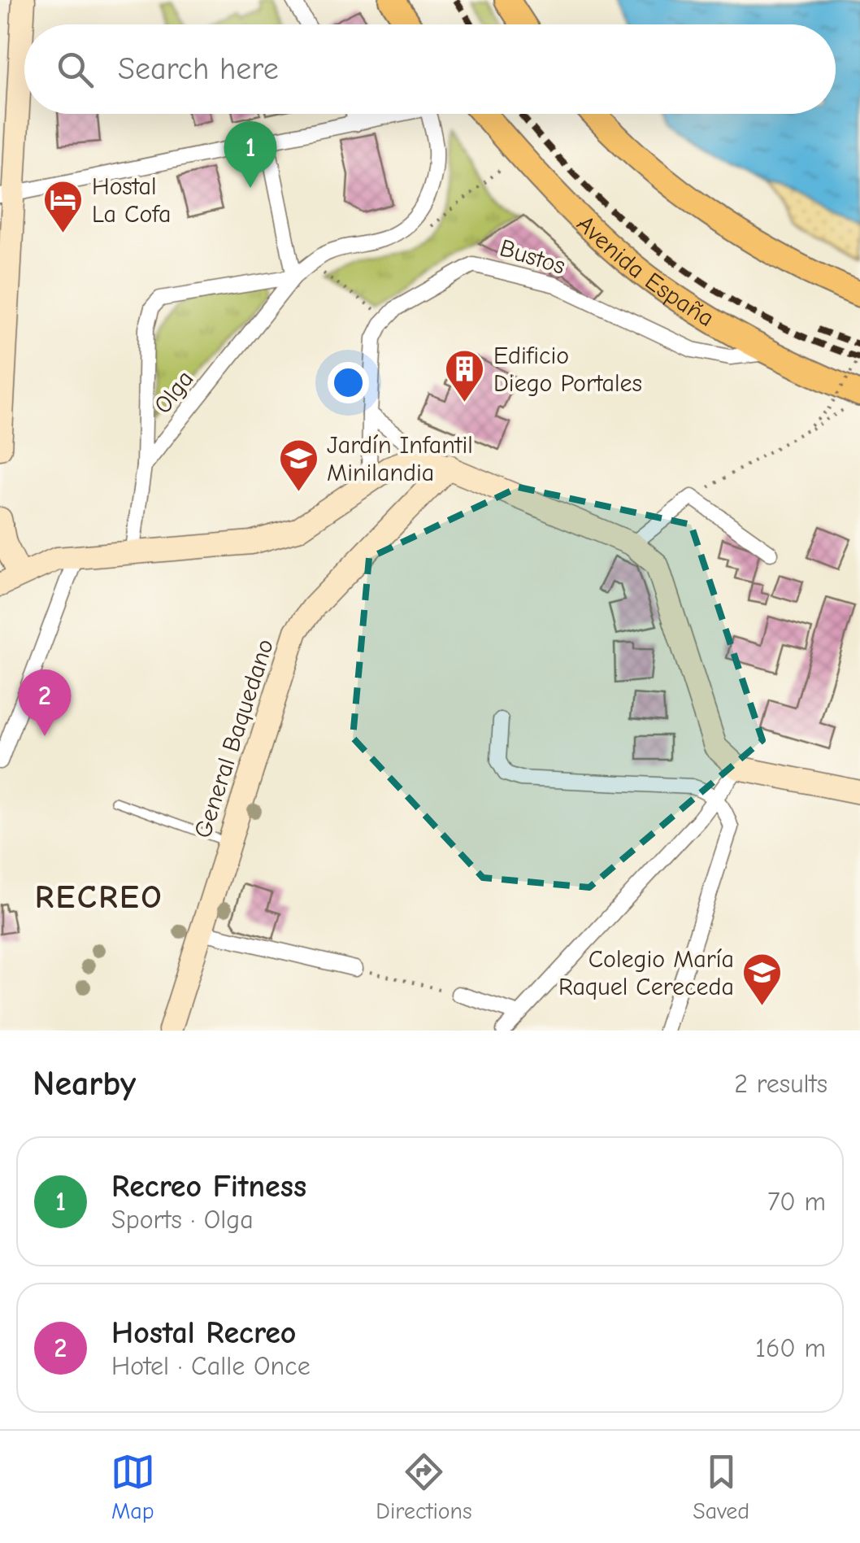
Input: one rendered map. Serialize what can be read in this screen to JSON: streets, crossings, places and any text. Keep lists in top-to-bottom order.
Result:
{
  "streets": {
    "main road": ["Avenida España"],
    "street": ["Bustos", "Olga", "General Baquedano"]
  },
  "crossings": [
    ["Bustos", "Avenida España"]
  ],
  "districts": ["RECREO"],
  "places": {
    "hotel": ["Hostal La Cofa"],
    "building": ["Edificio Diego Portales"],
    "school or university": ["Jardín Infantil Minilandia", "Colegio María Raquel Cereceda"]
  },
  "page": {
    "search": "Search here",
    "pins": ["1", "2"],
    "heading": ["Nearby", "2 results"],
    "list": [
      {
        "mark": "1",
        "name": "Recreo Fitness",
        "note": "Sports · Olga",
        "value": "70 m"
      },
      {
        "mark": "2",
        "name": "Hostal Recreo",
        "note": "Hotel · Calle Once",
        "value": "160 m"
      }
    ],
    "nav": ["Map", "Directions", "Saved"]
  }
}
